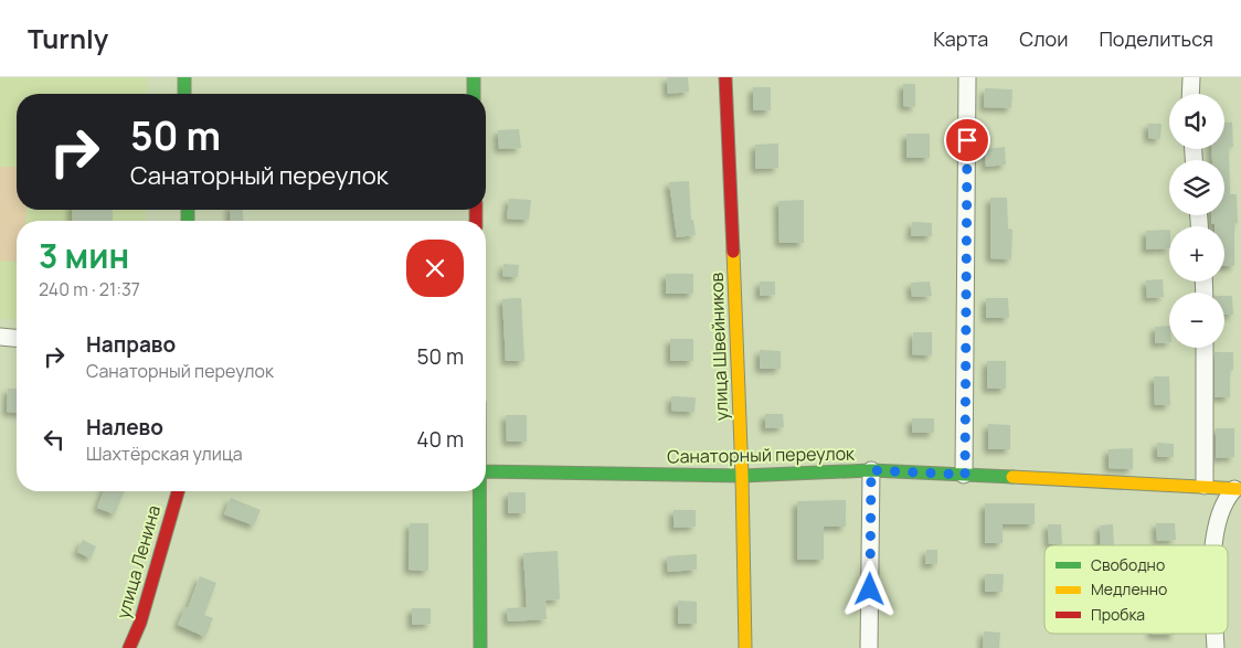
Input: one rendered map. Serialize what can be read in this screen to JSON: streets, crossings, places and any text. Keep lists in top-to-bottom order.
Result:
{
  "streets": {
    "street": ["улица Швейников", "Санаторный переулок", "улица Ленина"]
  },
  "crossings": [
    ["улица Швейников", "Санаторный переулок"]
  ],
  "legend": ["Свободно", "Медленно", "Пробка"],
  "page": {
    "header": "Turnly",
    "nav": ["Карта", "Слои", "Поделиться"],
    "map_buttons": ["+", "−"],
    "turn": ["50 m", "Санаторный переулок"],
    "heading": ["3 мин", "240 m · 21:37"],
    "list": [
      {
        "name": "Направо",
        "note": "Санаторный переулок",
        "value": "50 m"
      },
      {
        "name": "Налево",
        "note": "Шахтёрская улица",
        "value": "40 m"
      }
    ]
  }
}
